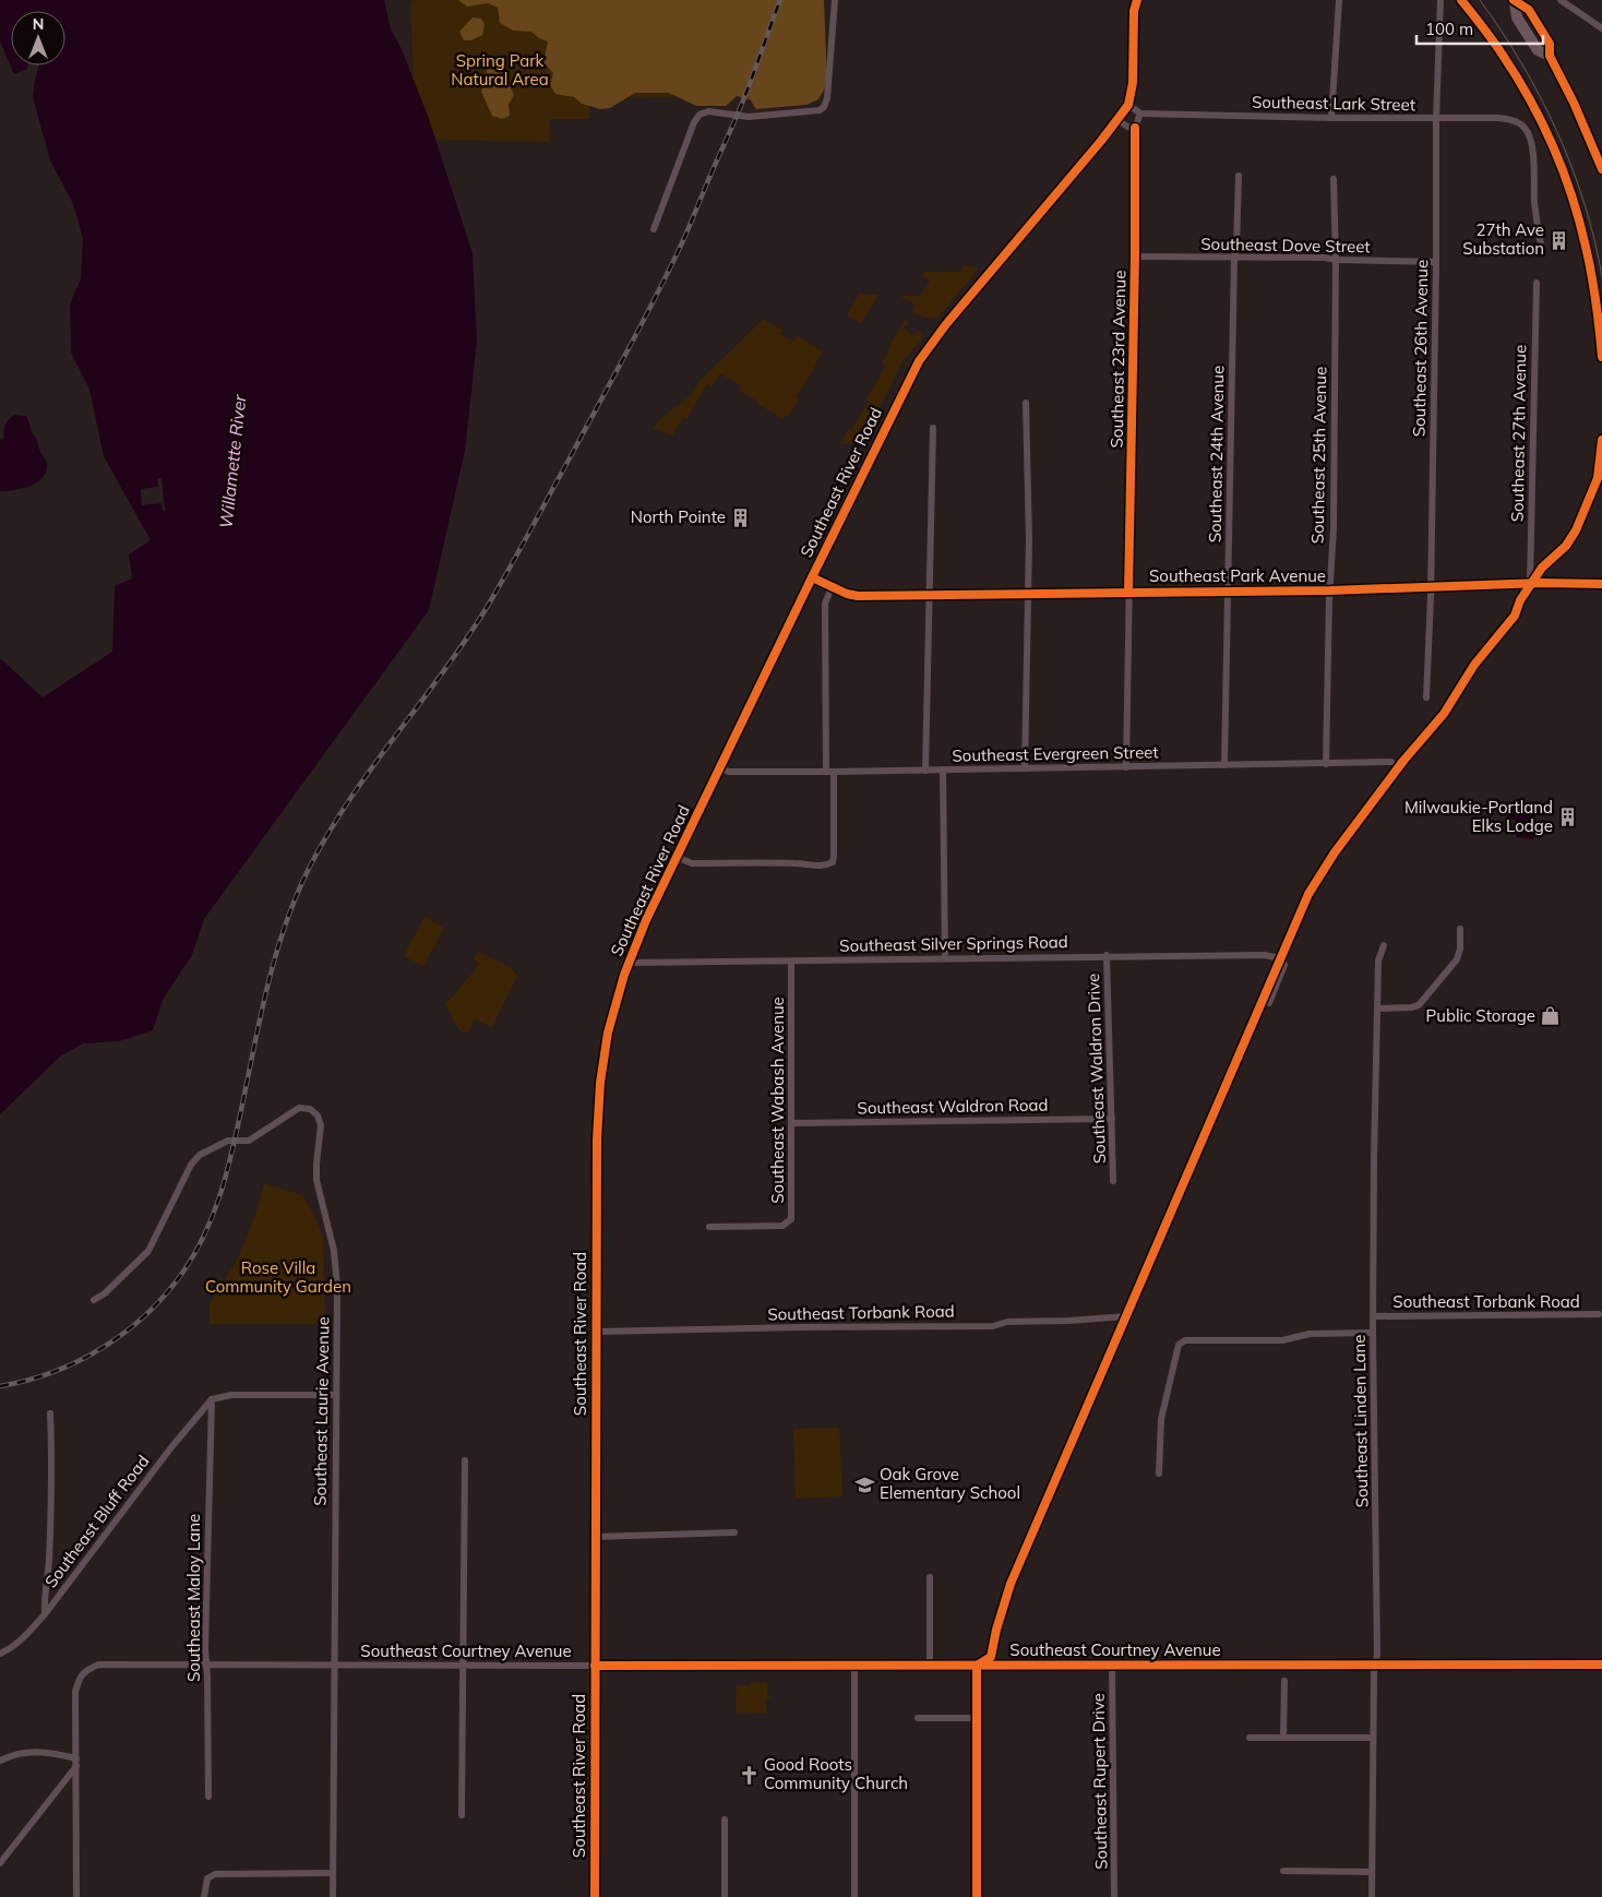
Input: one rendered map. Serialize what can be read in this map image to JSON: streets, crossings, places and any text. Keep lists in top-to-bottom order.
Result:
{
  "streets": {
    "street": [
      "Southeast Lark Street",
      "Southeast Dove Street",
      "Southeast 26th Avenue",
      "Southeast 23rd Avenue",
      "Southeast 27th Avenue",
      "Southeast 24th Avenue",
      "Southeast 25th Avenue",
      "Southeast River Road",
      "Southeast Park Avenue",
      "Southeast Evergreen Street",
      "Southeast Silver Springs Road",
      "Southeast Waldron Drive",
      "Southeast Wabash Avenue",
      "Southeast Waldron Road",
      "Southeast Torbank Road",
      "Southeast Laurie Avenue",
      "Southeast Linden Lane",
      "Southeast Bluff Road",
      "Southeast Maloy Lane",
      "Southeast Courtney Avenue",
      "Southeast Rupert Drive"
    ]
  },
  "crossings": [
    ["Southeast Lark Street", "Southeast 26th Avenue"],
    ["Southeast Dove Street", "Southeast 26th Avenue"],
    ["Southeast Dove Street", "Southeast 23rd Avenue"],
    ["Southeast Dove Street", "Southeast 24th Avenue"],
    ["Southeast Dove Street", "Southeast 25th Avenue"],
    ["Southeast 26th Avenue", "Southeast Park Avenue"],
    ["Southeast 23rd Avenue", "Southeast Park Avenue"],
    ["Southeast 23rd Avenue", "Southeast Evergreen Street"],
    ["Southeast 27th Avenue", "Southeast Park Avenue"],
    ["Southeast 24th Avenue", "Southeast Park Avenue"],
    ["Southeast 24th Avenue", "Southeast Evergreen Street"],
    ["Southeast 25th Avenue", "Southeast Park Avenue"],
    ["Southeast 25th Avenue", "Southeast Evergreen Street"],
    ["Southeast River Road", "Southeast Park Avenue"],
    ["Southeast River Road", "Southeast Evergreen Street"],
    ["Southeast River Road", "Southeast Silver Springs Road"],
    ["Southeast River Road", "Southeast Torbank Road"],
    ["Southeast River Road", "Southeast Courtney Avenue"],
    ["Southeast Silver Springs Road", "Southeast Waldron Drive"],
    ["Southeast Silver Springs Road", "Southeast Wabash Avenue"],
    ["Southeast Waldron Drive", "Southeast Waldron Road"],
    ["Southeast Wabash Avenue", "Southeast Waldron Road"],
    ["Southeast Torbank Road", "Southeast Linden Lane"],
    ["Southeast Laurie Avenue", "Southeast Courtney Avenue"],
    ["Southeast Linden Lane", "Southeast Courtney Avenue"],
    ["Southeast Bluff Road", "Southeast Maloy Lane"],
    ["Southeast Maloy Lane", "Southeast Courtney Avenue"],
    ["Southeast Courtney Avenue", "Southeast Rupert Drive"]
  ],
  "water": ["Willamette River"],
  "parks": ["Spring Park Natural Area", "Rose Villa Community Garden"],
  "places": {
    "building": ["27th Ave Substation", "North Pointe", "Milwaukie-Portland Elks Lodge"],
    "shop": ["Public Storage"],
    "school or university": ["Oak Grove Elementary School"],
    "church": ["Good Roots Community Church"]
  },
  "scale_bar": "100 m",
  "north": "top"
}
